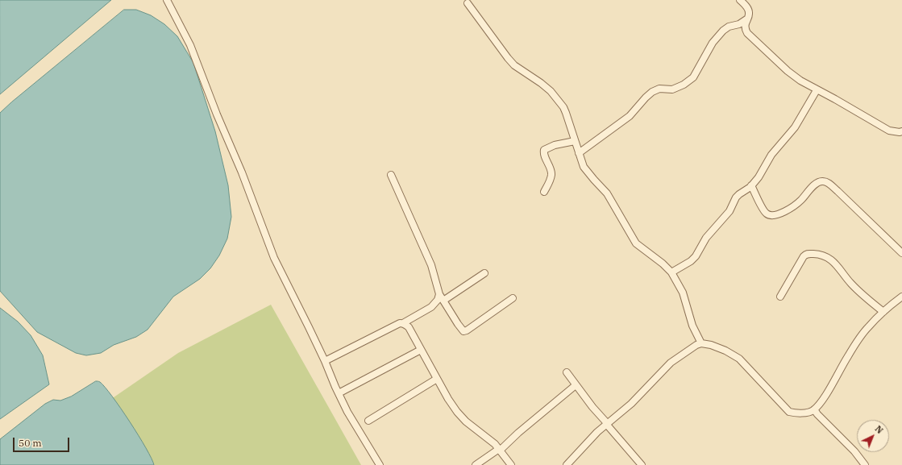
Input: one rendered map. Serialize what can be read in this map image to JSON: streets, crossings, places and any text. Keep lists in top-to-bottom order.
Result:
{
  "scale_bar": "50 m",
  "north": "top right"
}
